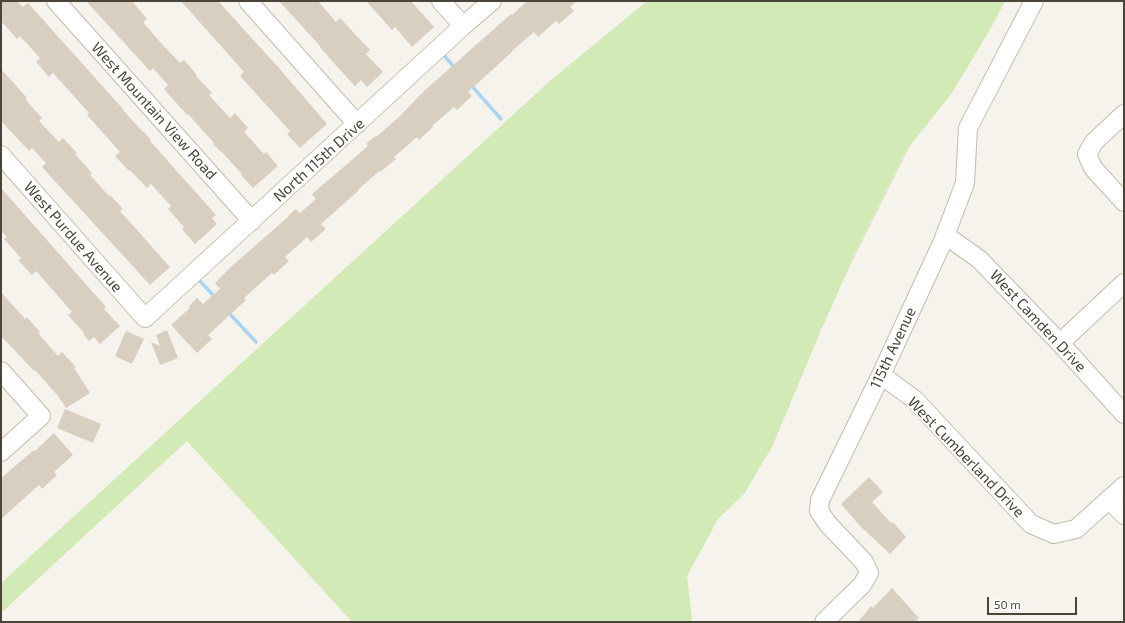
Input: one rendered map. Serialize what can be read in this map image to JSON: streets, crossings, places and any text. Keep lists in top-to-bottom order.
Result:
{
  "streets": {
    "street": [
      "West Mountain View Road",
      "North 115th Drive",
      "West Purdue Avenue",
      "West Camden Drive",
      "115th Avenue",
      "West Cumberland Drive"
    ]
  },
  "crossings": [
    ["West Mountain View Road", "North 115th Drive"],
    ["North 115th Drive", "West Purdue Avenue"],
    ["West Camden Drive", "115th Avenue"],
    ["115th Avenue", "West Cumberland Drive"]
  ],
  "scale_bar": "50 m"
}
